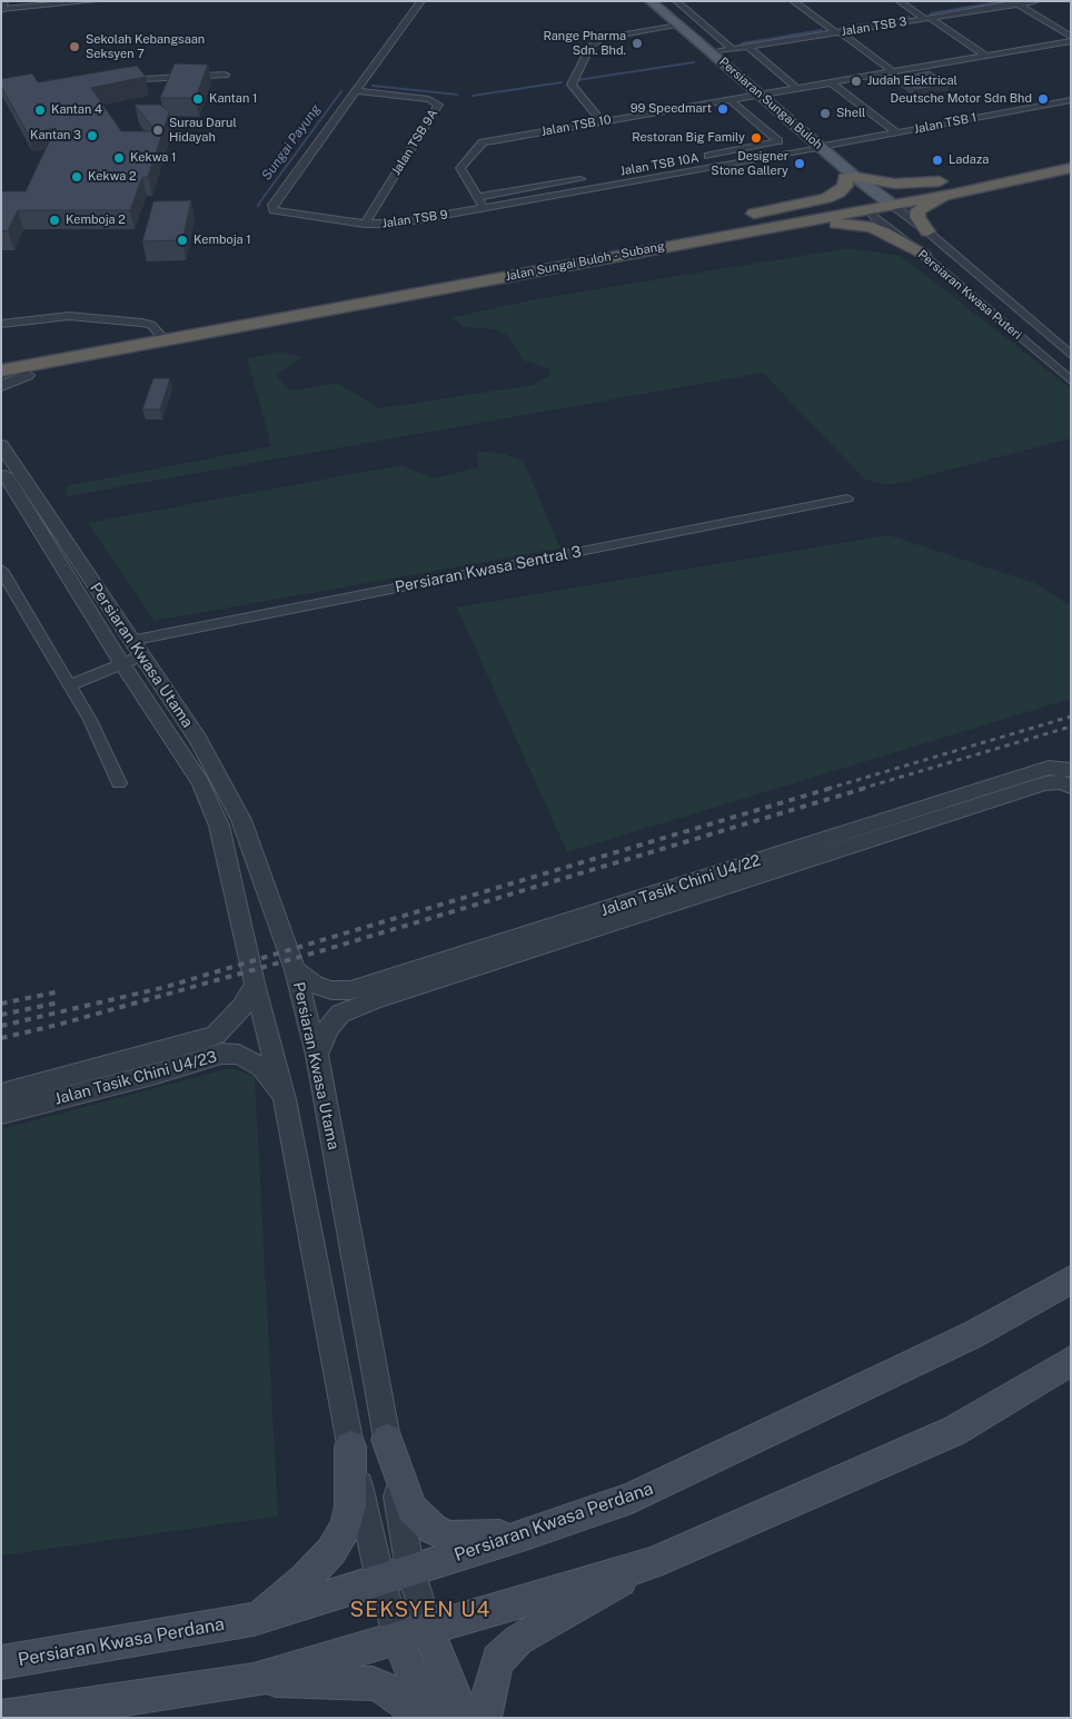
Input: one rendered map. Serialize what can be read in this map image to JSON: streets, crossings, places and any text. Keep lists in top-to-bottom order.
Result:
{
  "streets": {
    "highway": ["Jalan Sungai Buloh - Subang"],
    "main road": ["Persiaran Sungai Buloh", "Persiaran Kwasa Utama", "Persiaran Kwasa Perdana"],
    "street": [
      "Jalan TSB 3",
      "Jalan TSB 1",
      "Jalan TSB 10",
      "Jalan TSB 9A",
      "Jalan TSB 10A",
      "Jalan TSB 9",
      "Persiaran Kwasa Puteri",
      "Persiaran Kwasa Sentral 3",
      "Jalan Tasik Chini U4/22",
      "Jalan Tasik Chini U4/23"
    ]
  },
  "crossings": [
    ["Jalan TSB 3", "Persiaran Sungai Buloh"],
    ["Persiaran Sungai Buloh", "Jalan TSB 1"],
    ["Persiaran Sungai Buloh", "Jalan TSB 10"],
    ["Persiaran Sungai Buloh", "Jalan TSB 9"],
    ["Persiaran Sungai Buloh", "Jalan Sungai Buloh - Subang"],
    ["Persiaran Sungai Buloh", "Persiaran Kwasa Puteri"],
    ["Jalan TSB 1", "Jalan TSB 9"],
    ["Jalan TSB 10", "Jalan TSB 10A"],
    ["Jalan TSB 10", "Jalan TSB 9"],
    ["Jalan TSB 9A", "Jalan TSB 9"],
    ["Jalan Sungai Buloh - Subang", "Persiaran Kwasa Puteri"],
    ["Persiaran Kwasa Sentral 3", "Persiaran Kwasa Utama"],
    ["Persiaran Kwasa Utama", "Jalan Tasik Chini U4/22"],
    ["Persiaran Kwasa Utama", "Jalan Tasik Chini U4/23"],
    ["Persiaran Kwasa Utama", "Persiaran Kwasa Perdana"]
  ],
  "districts": ["SEKSYEN U4"],
  "water": ["Sungai Payung"],
  "places": [
    "Range Pharma Sdn. Bhd.",
    "Sekolah Kebangsaan Seksyen 7",
    "Judah Elektrical",
    "Kantan 1",
    "Deutsche Motor Sdn Bhd",
    "99 Speedmart",
    "Kantan 4",
    "Shell",
    "Surau Darul Hidayah",
    "Kantan 3",
    "Restoran Big Family",
    "Kekwa 1",
    "Ladaza",
    "Designer Stone Gallery",
    "Kekwa 2",
    "Kemboja 2",
    "Kemboja 1"
  ]
}
